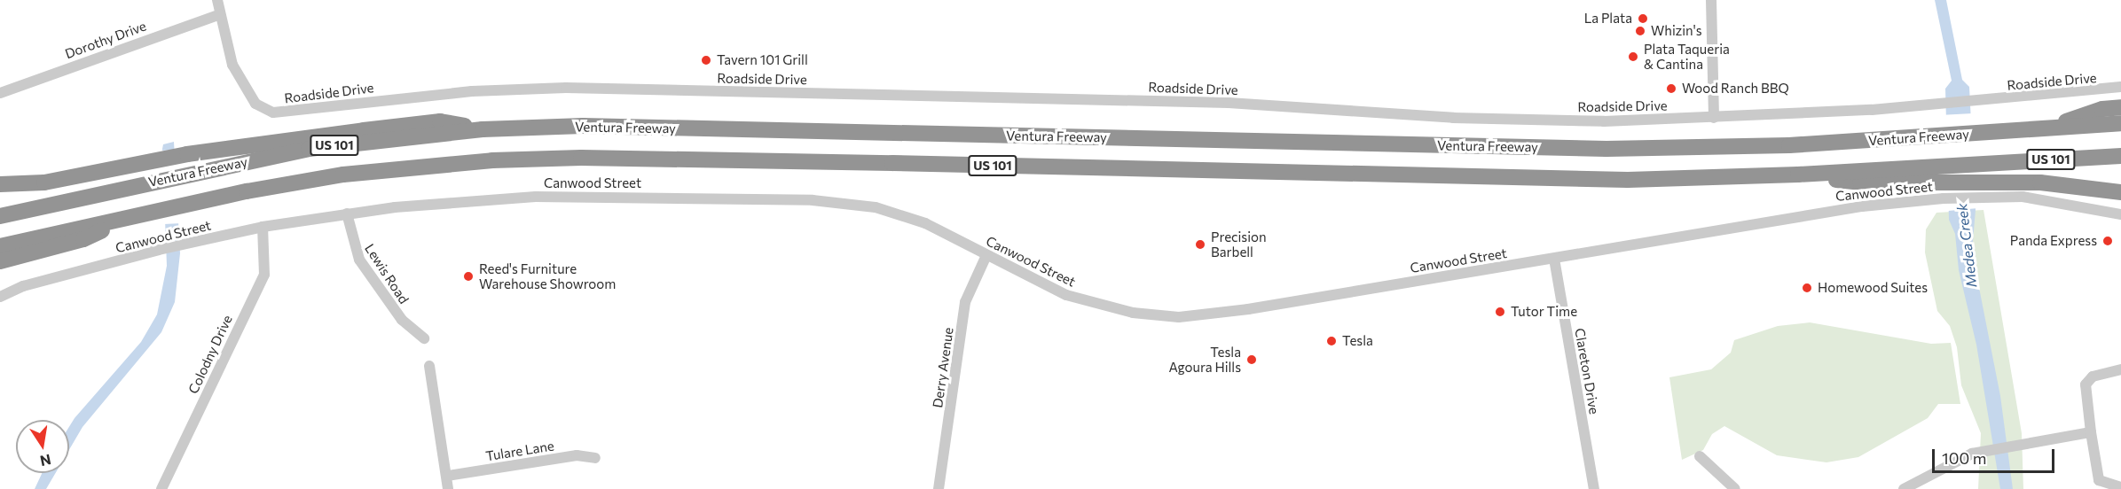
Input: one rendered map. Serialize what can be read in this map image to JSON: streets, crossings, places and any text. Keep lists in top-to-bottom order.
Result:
{
  "streets": {
    "highway": ["Ventura Freeway", "US 101"],
    "street": [
      "Dorothy Drive",
      "Roadside Drive",
      "Canwood Street",
      "Lewis Road",
      "Colodny Drive",
      "Derry Avenue",
      "Clareton Drive",
      "Tulare Lane"
    ]
  },
  "crossings": [
    ["Dorothy Drive", "Roadside Drive"],
    ["Canwood Street", "Lewis Road"],
    ["Canwood Street", "Colodny Drive"],
    ["Canwood Street", "Derry Avenue"],
    ["Canwood Street", "Clareton Drive"]
  ],
  "water": ["Medea Creek"],
  "places": [
    "La Plata",
    "Whizin's",
    "Plata Taqueria & Cantina",
    "Tavern 101 Grill",
    "Wood Ranch BBQ",
    "Panda Express",
    "Precision Barbell",
    "Reed's Furniture Warehouse Showroom",
    "Homewood Suites",
    "Tutor Time",
    "Tesla",
    "Tesla Agoura Hills"
  ],
  "scale_bar": "100 m",
  "north": "bottom"
}
